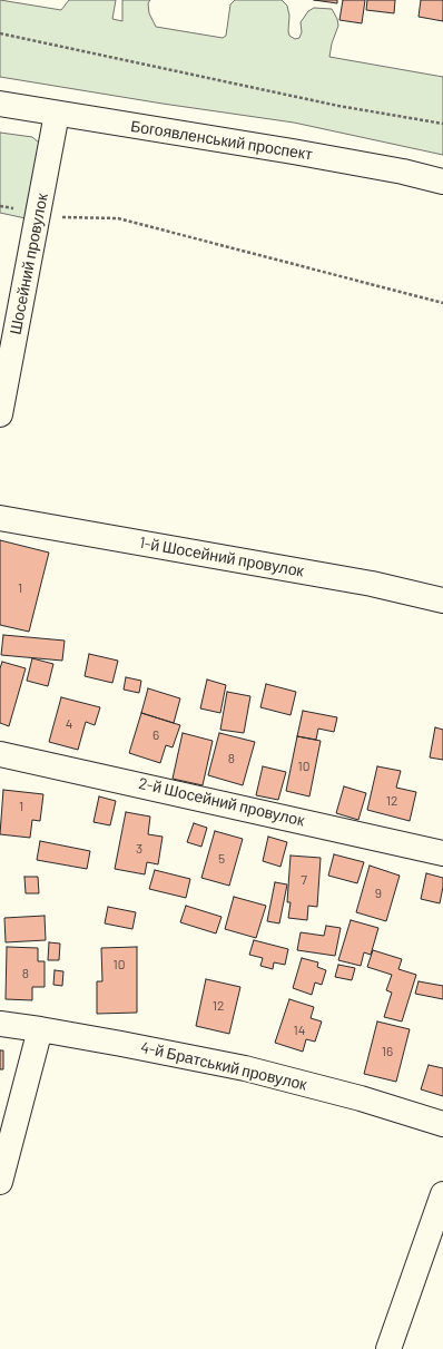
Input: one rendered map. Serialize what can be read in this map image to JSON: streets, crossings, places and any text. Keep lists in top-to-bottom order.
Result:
{
  "streets": {
    "street": [
      "Богоявленський проспект",
      "Шосейний провулок",
      "1-й Шосейний провулок",
      "2-й Шосейний провулок",
      "4-й Братський провулок"
    ]
  },
  "crossings": [
    ["Богоявленський проспект", "Шосейний провулок"]
  ],
  "house_numbers": [
    "1",
    "4",
    "6",
    "8",
    "10",
    "12",
    "1",
    "3",
    "5",
    "7",
    "9",
    "10",
    "8",
    "12",
    "14",
    "16"
  ]
}
